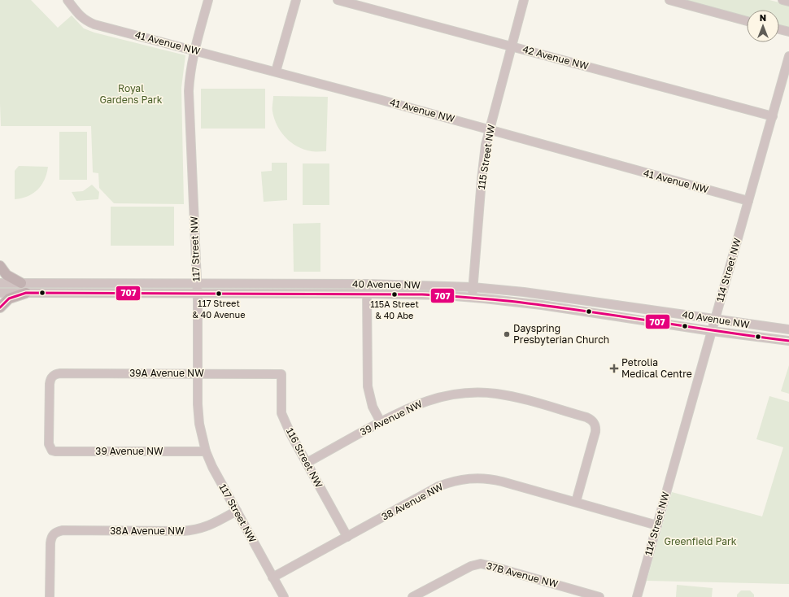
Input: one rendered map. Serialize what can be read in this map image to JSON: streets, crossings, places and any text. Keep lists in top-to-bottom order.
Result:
{
  "streets": {
    "street": [
      "41 Avenue NW",
      "42 Avenue NW",
      "115 Street NW",
      "117 Street NW",
      "114 Street NW",
      "40 Avenue NW",
      "39A Avenue NW",
      "39 Avenue NW",
      "116 Street NW",
      "38 Avenue NW",
      "38A Avenue NW",
      "37B Avenue NW"
    ]
  },
  "crossings": [
    ["41 Avenue NW", "115 Street NW"],
    ["41 Avenue NW", "117 Street NW"],
    ["41 Avenue NW", "114 Street NW"],
    ["42 Avenue NW", "115 Street NW"],
    ["42 Avenue NW", "114 Street NW"],
    ["115 Street NW", "40 Avenue NW"],
    ["117 Street NW", "40 Avenue NW"],
    ["117 Street NW", "39A Avenue NW"],
    ["117 Street NW", "39 Avenue NW"],
    ["117 Street NW", "38 Avenue NW"],
    ["117 Street NW", "38A Avenue NW"],
    ["114 Street NW", "40 Avenue NW"],
    ["114 Street NW", "38 Avenue NW"],
    ["39A Avenue NW", "39 Avenue NW"],
    ["39A Avenue NW", "116 Street NW"],
    ["39 Avenue NW", "116 Street NW"],
    ["39 Avenue NW", "38 Avenue NW"],
    ["116 Street NW", "38 Avenue NW"]
  ],
  "parks": ["Royal Gardens Park", "Greenfield Park"],
  "places": {
    "other": ["117 Street & 40 Avenue", "115A Street & 40 Abe", "Dayspring Presbyterian Church"],
    "health": ["Petrolia Medical Centre"]
  },
  "lines": ["transit line 707"],
  "north": "top"
}
